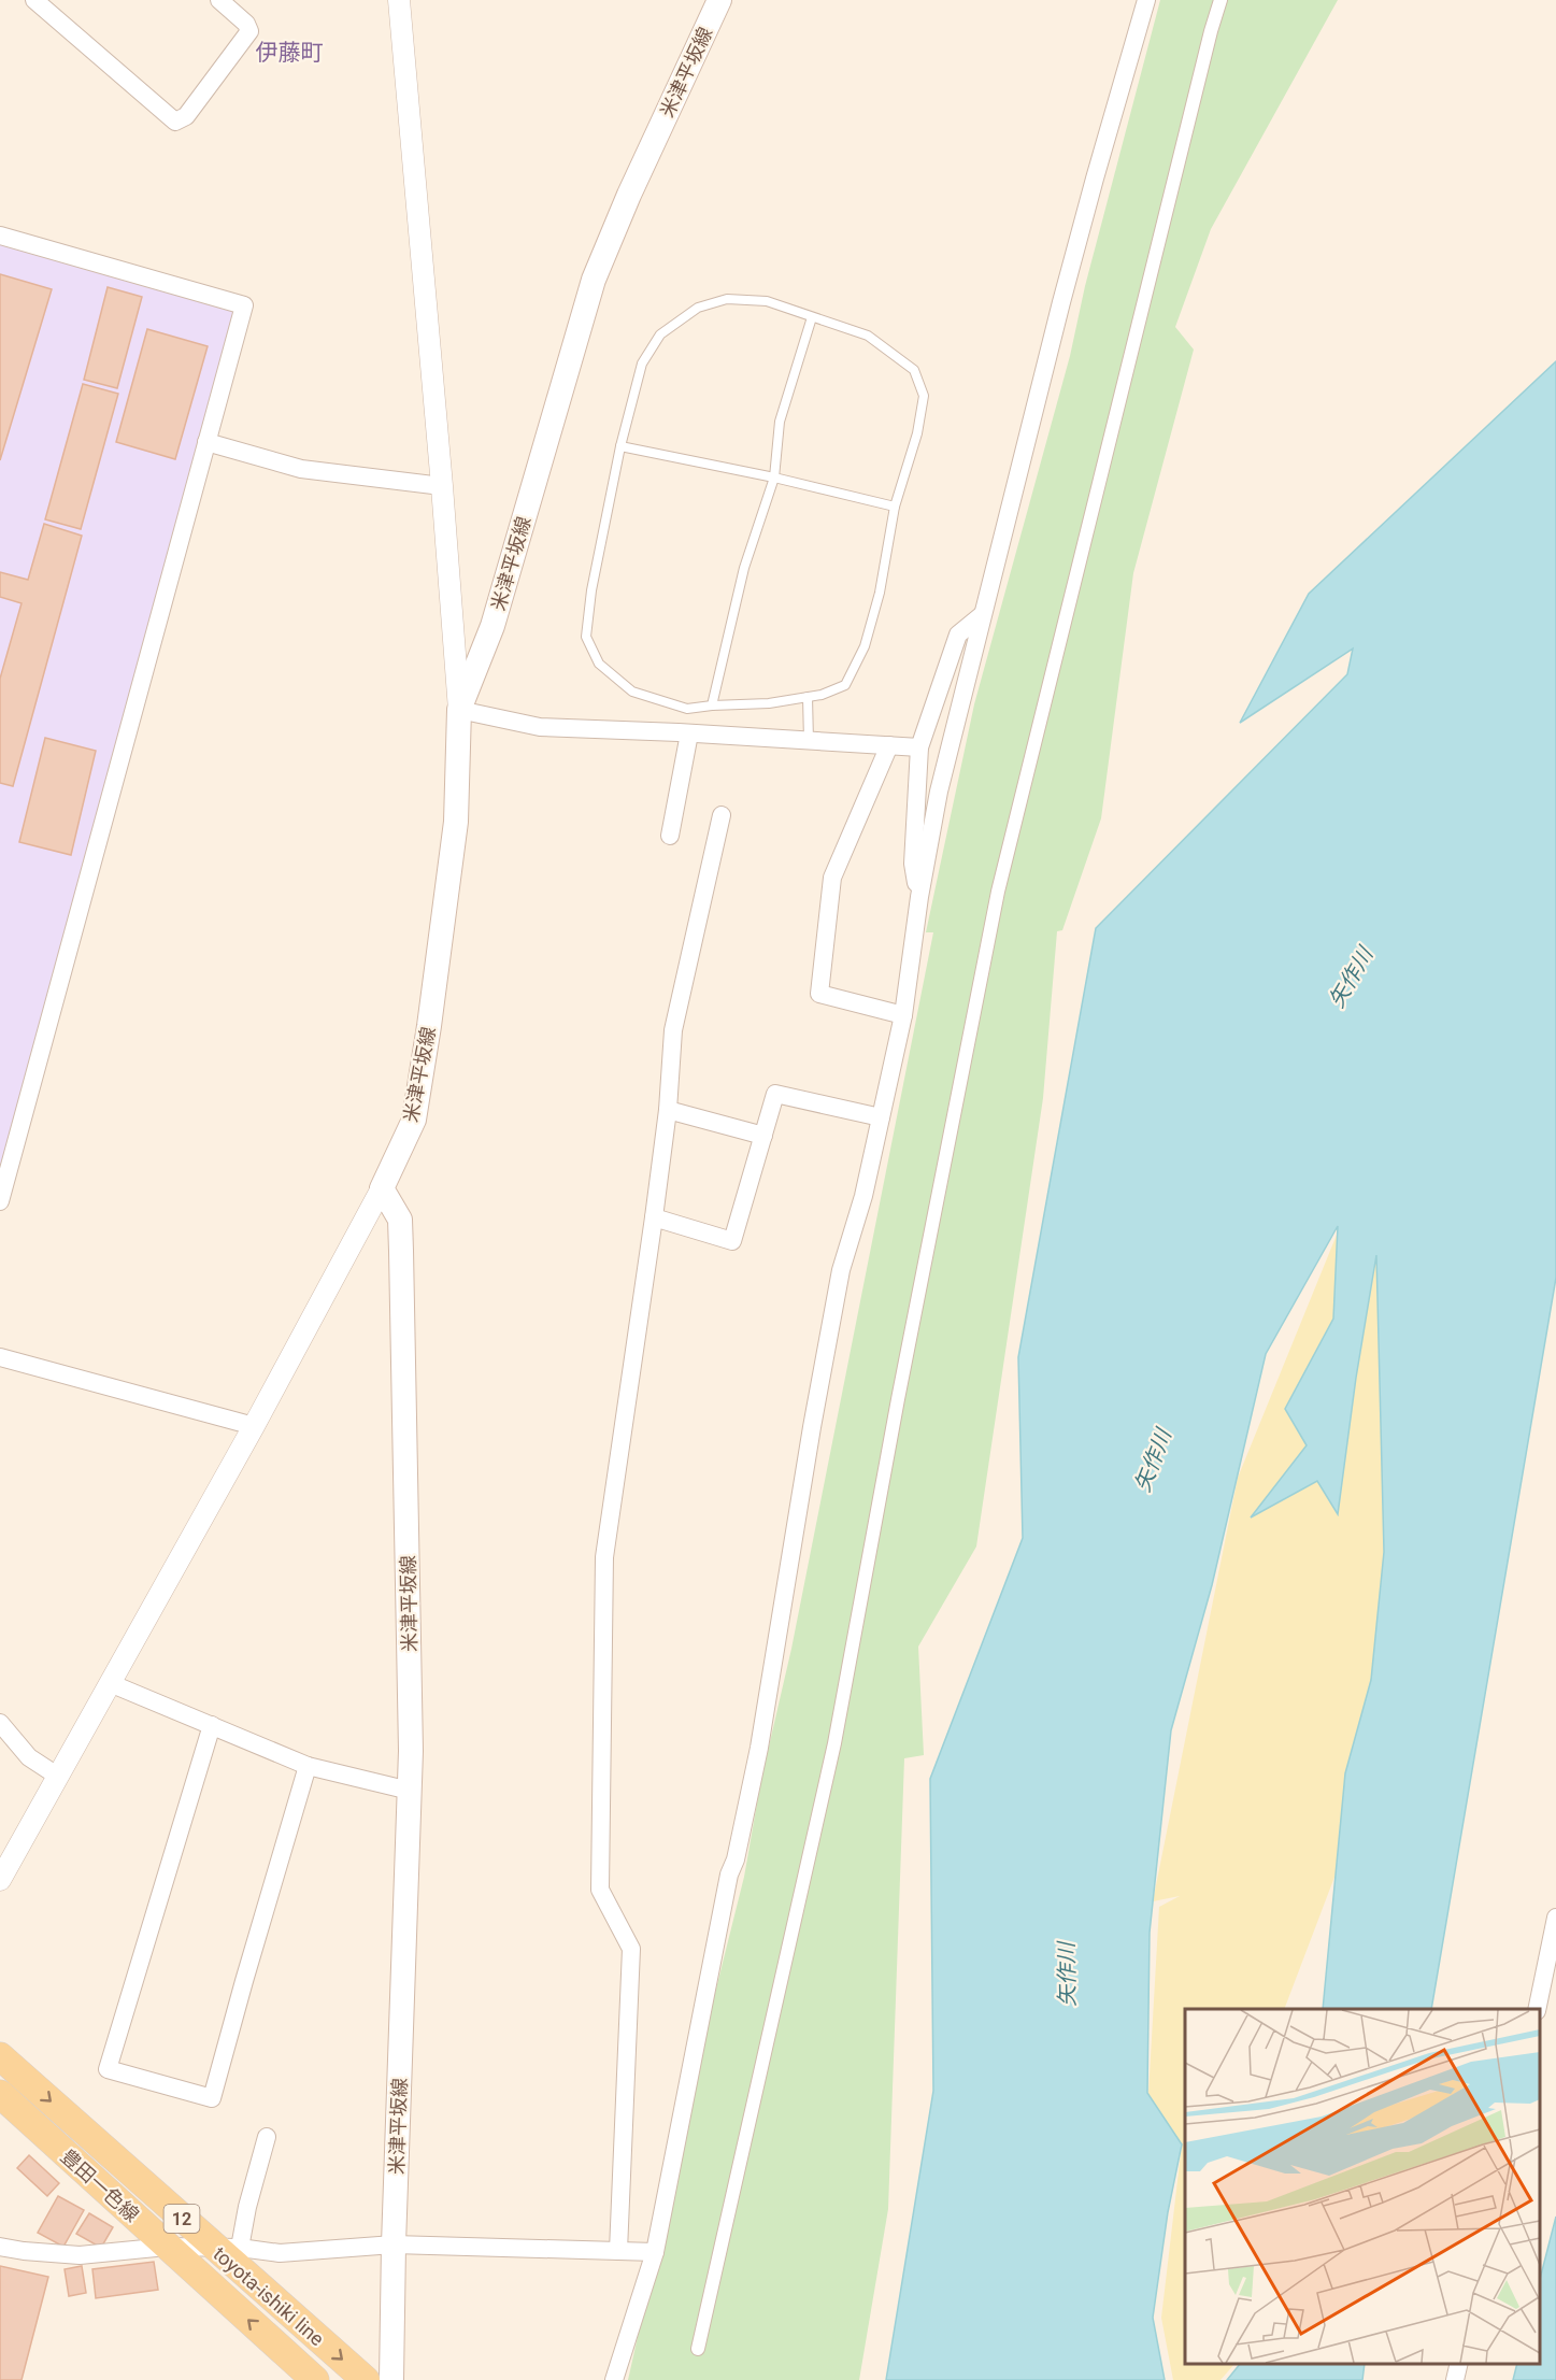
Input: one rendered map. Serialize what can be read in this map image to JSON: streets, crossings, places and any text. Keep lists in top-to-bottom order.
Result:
{
  "streets": {
    "main road": [
      "米津平坂線",
      "豊田一色線",
      "12",
      "toyota-ishiki line"
    ]
  },
  "one_way": ["豊田一色線", "toyota-ishiki line"],
  "districts": ["伊藤町"],
  "water": ["矢作川"]
}
